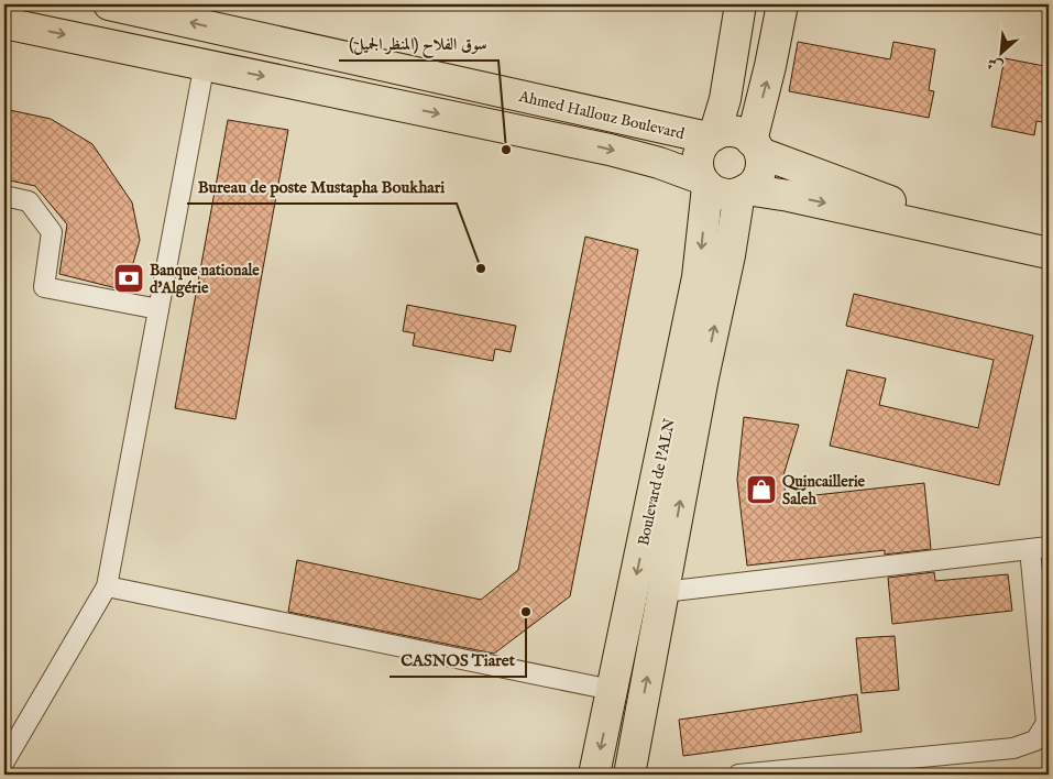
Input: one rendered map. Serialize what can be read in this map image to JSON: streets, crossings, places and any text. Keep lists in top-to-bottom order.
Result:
{
  "streets": {
    "main road": ["Ahmed Hallouz Boulevard", "Boulevard de l'ALN"]
  },
  "crossings": [
    ["Ahmed Hallouz Boulevard", "Boulevard de l'ALN"]
  ],
  "places": {
    "other": ["سوق الفلاح (المنظر الجميل)", "Bureau de poste Mustapha Boukhari", "CASNOS Tiaret"],
    "bank": ["Banque nationale d'Algérie"],
    "shop": ["Quincaillerie Saleh"]
  },
  "north": "bottom left"
}
